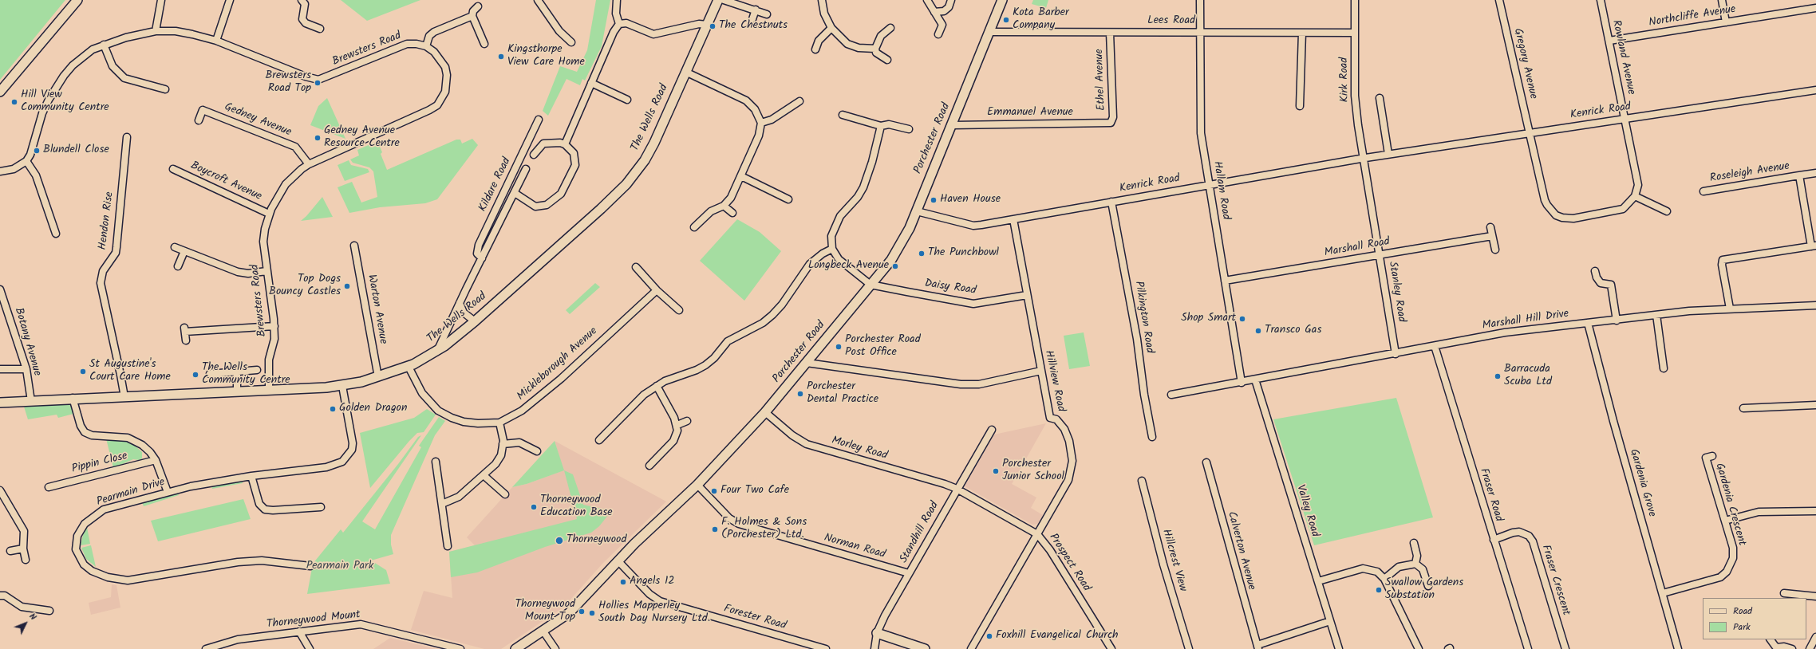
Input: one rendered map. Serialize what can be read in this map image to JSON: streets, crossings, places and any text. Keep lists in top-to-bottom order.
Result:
{
  "streets": {
    "street": [
      "Northcliffe Avenue",
      "Lees Road",
      "Brewsters Road",
      "Rowland Avenue",
      "Gregory Avenue",
      "Ethel Avenue",
      "Kirk Road",
      "Kenrick Road",
      "Emmanuel Avenue",
      "The Wells Road",
      "Gedney Avenue",
      "Porchester Road",
      "Roseleigh Avenue",
      "Boycroft Avenue",
      "Kildare Road",
      "Hallam Road",
      "Hendon Rise",
      "Marshall Road",
      "Daisy Road",
      "Stanley Road",
      "Warton Avenue",
      "Pilkington Road",
      "Marshall Hill Drive",
      "Botany Avenue",
      "Mickleborough Avenue",
      "Hillview Road",
      "Morley Road",
      "Pippin Close",
      "Gardenia Grove",
      "Pearmain Drive",
      "Fraser Road",
      "Gardenia Crescent",
      "Valley Road",
      "Standhill Road",
      "Norman Road",
      "Calverton Avenue",
      "Hillcrest View",
      "Prospect Road",
      "Fraser Crescent",
      "Forester Road",
      "Thorneywood Mount"
    ]
  },
  "crossings": [
    ["Northcliffe Avenue", "Rowland Avenue"],
    ["Lees Road", "Ethel Avenue"],
    ["Lees Road", "Kirk Road"],
    ["Lees Road", "Porchester Road"],
    ["Lees Road", "Hallam Road"],
    ["Brewsters Road", "The Wells Road"],
    ["Brewsters Road", "Gedney Avenue"],
    ["Brewsters Road", "Boycroft Avenue"],
    ["Rowland Avenue", "Gregory Avenue"],
    ["Rowland Avenue", "Kenrick Road"],
    ["Gregory Avenue", "Kenrick Road"],
    ["Ethel Avenue", "Emmanuel Avenue"],
    ["Kirk Road", "Kenrick Road"],
    ["Kirk Road", "Stanley Road"],
    ["Kenrick Road", "Porchester Road"],
    ["Kenrick Road", "Hallam Road"],
    ["Kenrick Road", "Stanley Road"],
    ["Kenrick Road", "Pilkington Road"],
    ["Kenrick Road", "Hillview Road"],
    ["Emmanuel Avenue", "Porchester Road"],
    ["The Wells Road", "Kildare Road"],
    ["The Wells Road", "Hendon Rise"],
    ["The Wells Road", "Warton Avenue"],
    ["The Wells Road", "Botany Avenue"],
    ["The Wells Road", "Mickleborough Avenue"],
    ["The Wells Road", "Pearmain Drive"],
    ["Porchester Road", "Daisy Road"],
    ["Porchester Road", "Morley Road"],
    ["Porchester Road", "Norman Road"],
    ["Porchester Road", "Forester Road"],
    ["Hallam Road", "Marshall Road"],
    ["Hallam Road", "Marshall Hill Drive"],
    ["Marshall Road", "Stanley Road"],
    ["Daisy Road", "Hillview Road"],
    ["Stanley Road", "Marshall Hill Drive"],
    ["Marshall Hill Drive", "Gardenia Grove"],
    ["Marshall Hill Drive", "Fraser Road"],
    ["Marshall Hill Drive", "Valley Road"],
    ["Hillview Road", "Prospect Road"],
    ["Morley Road", "Standhill Road"],
    ["Morley Road", "Prospect Road"],
    ["Gardenia Grove", "Gardenia Crescent"],
    ["Fraser Road", "Fraser Crescent"],
    ["Valley Road", "Calverton Avenue"],
    ["Standhill Road", "Norman Road"],
    ["Standhill Road", "Prospect Road"]
  ],
  "parks": ["Pearmain Park"],
  "places": [
    "Kota Barber Company",
    "The Chestnuts",
    "Kingsthorpe View Care Home",
    "Brewsters Road Top",
    "Hill View Community Centre",
    "Gedney Avenue Resource Centre",
    "Blundell Close",
    "Haven House",
    "The Punchbowl",
    "Longbeck Avenue",
    "Top Dogs Bouncy Castles",
    "Shop Smart",
    "Transco Gas",
    "Porchester Road Post Office",
    "St Augustine's Court Care Home",
    "The Wells Community Centre",
    "Barracuda Scuba Ltd",
    "Porchester Dental Practice",
    "Golden Dragon",
    "Porchester Junior School",
    "Four Two Cafe",
    "Thorneywood Education Base",
    "F. Holmes & Sons (Porchester) Ltd.",
    "Thorneywood",
    "Angels 12",
    "Swallow Gardens Substation",
    "Thorneywood Mount Top",
    "Hollies Mapperley South Day Nursery Ltd.",
    "Foxhill Evangelical Church"
  ],
  "legend": ["Road", "Park"],
  "north": "top right"
}
